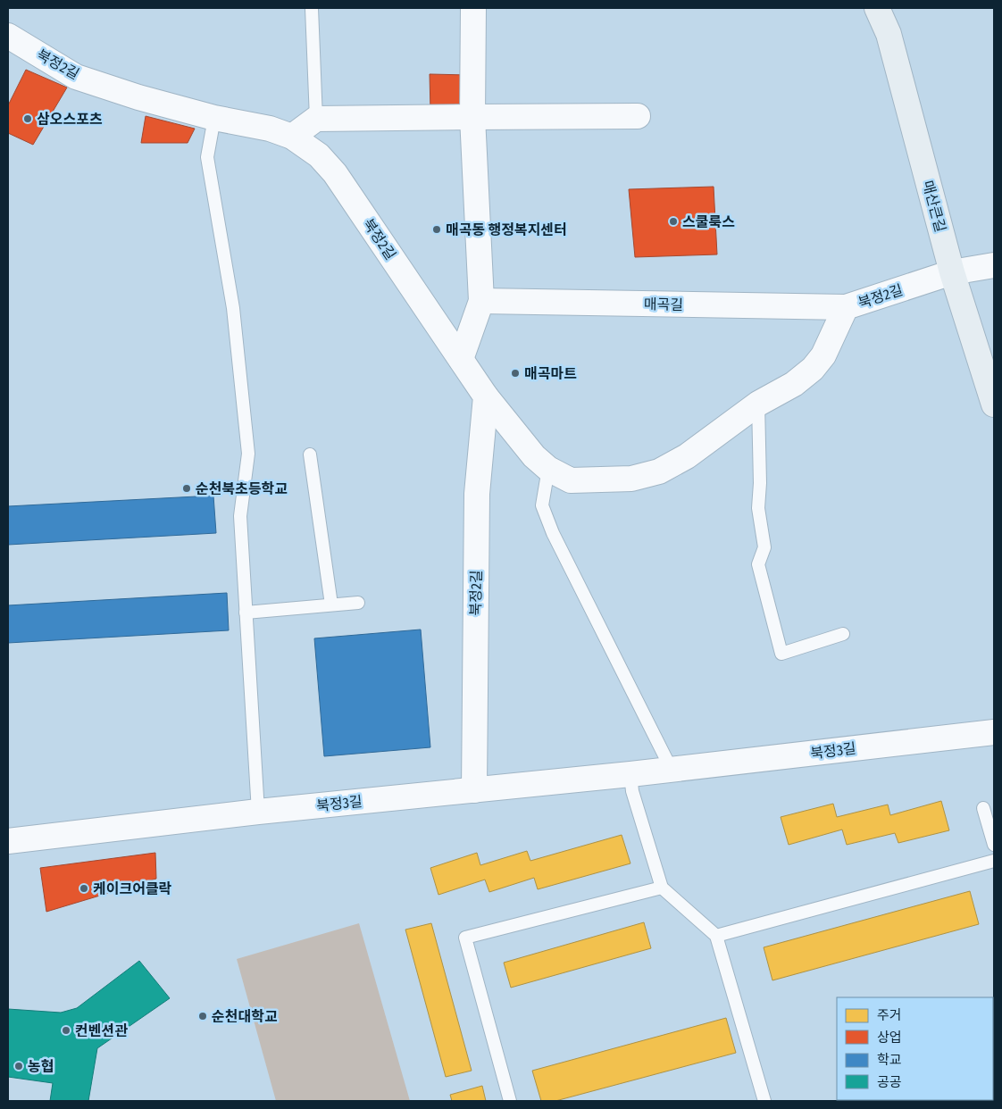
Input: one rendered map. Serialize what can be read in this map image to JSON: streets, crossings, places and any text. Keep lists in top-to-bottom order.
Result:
{
  "streets": {
    "street": [
      "북정2길",
      "매산큰길",
      "매곡길",
      "북정3길"
    ]
  },
  "crossings": [
    ["북정2길", "매산큰길"],
    ["북정2길", "매곡길"],
    ["북정2길", "북정3길"]
  ],
  "places": [
    "삼오스포츠",
    "스쿨룩스",
    "매곡동 행정복지센터",
    "매곡마트",
    "순천북초등학교",
    "케이크어클락",
    "순천대학교",
    "컨벤션관",
    "농협"
  ],
  "legend": [
    "주거",
    "상업",
    "학교",
    "공공"
  ]
}
